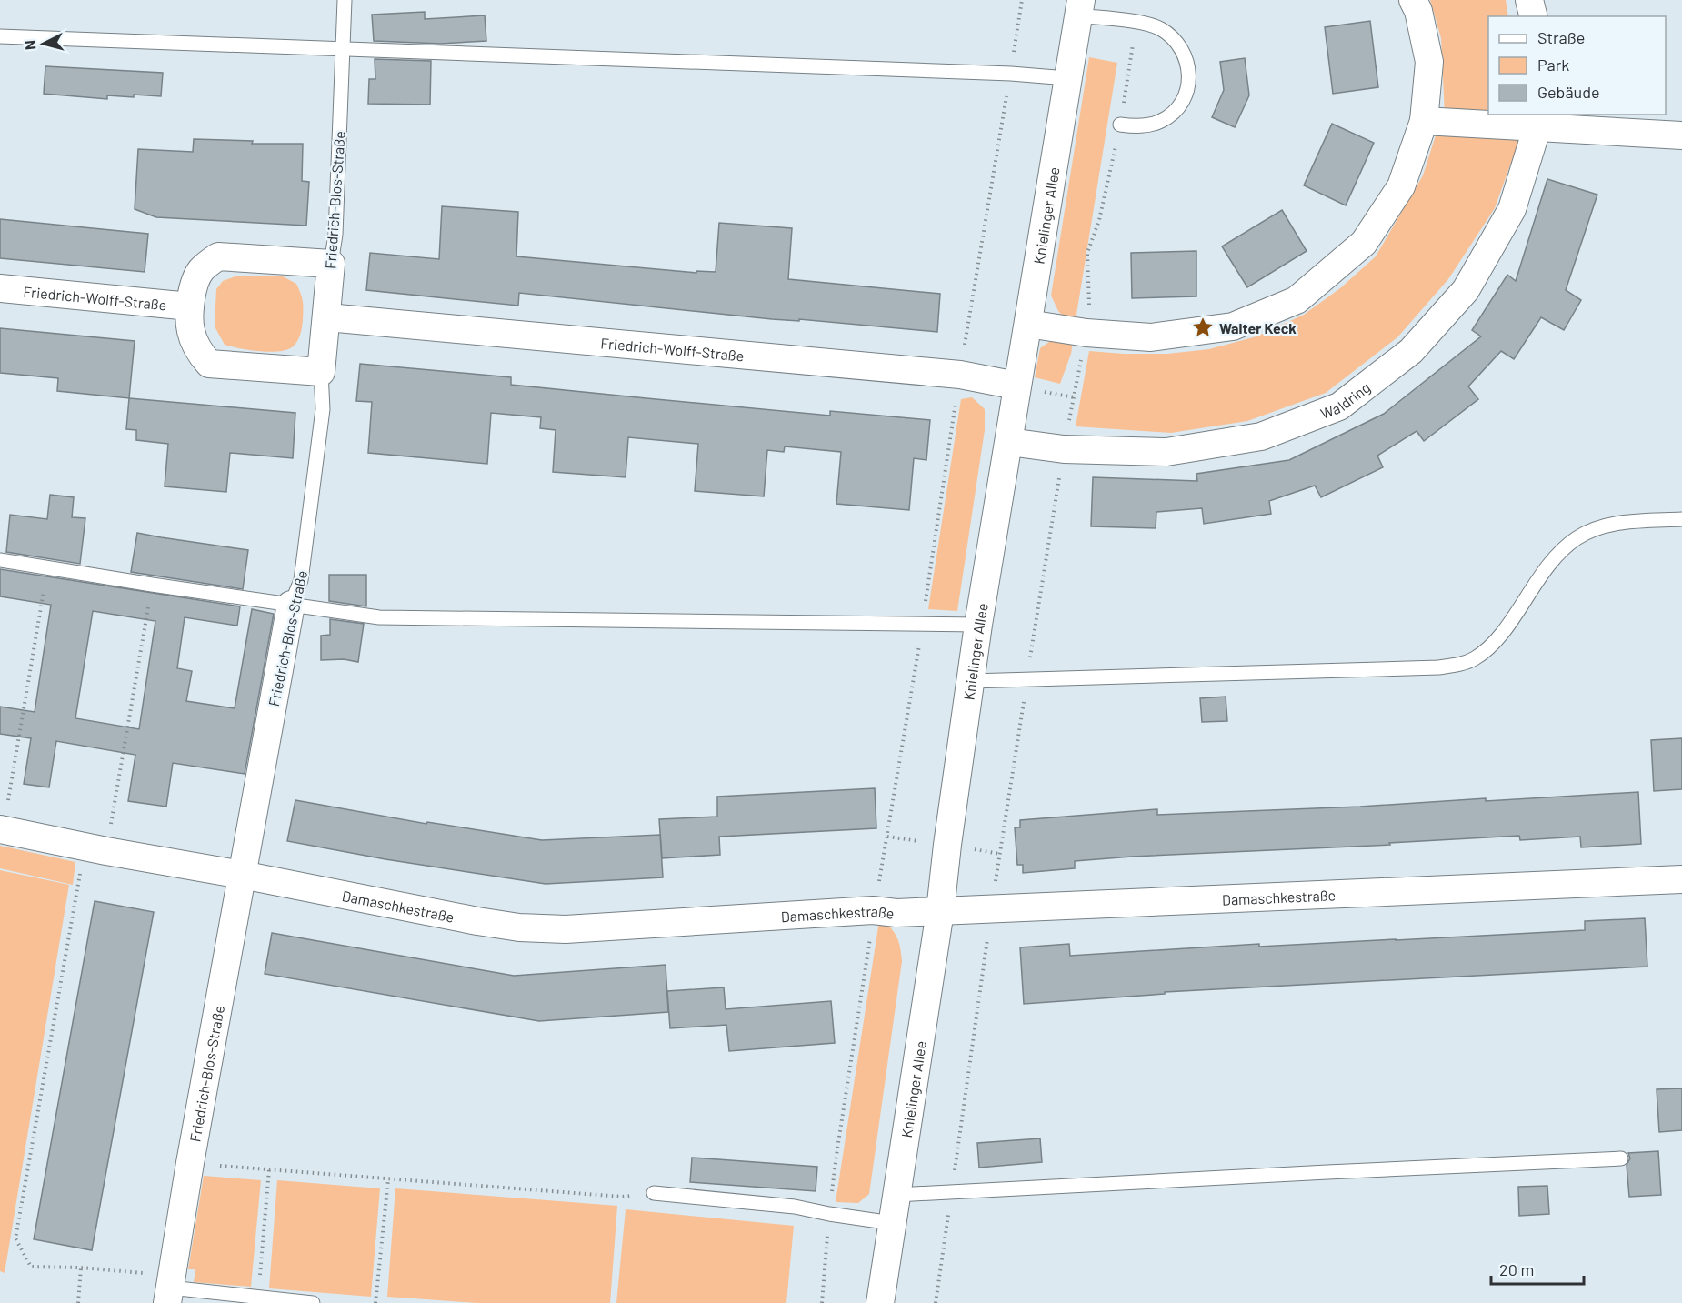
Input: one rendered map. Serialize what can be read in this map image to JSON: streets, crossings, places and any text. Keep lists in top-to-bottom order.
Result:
{
  "streets": {
    "street": [
      "Friedrich-Blos-Straße",
      "Knielinger Allee",
      "Friedrich-Wolff-Straße",
      "Waldring",
      "Damaschkestraße"
    ]
  },
  "crossings": [
    ["Friedrich-Blos-Straße", "Friedrich-Wolff-Straße"],
    ["Friedrich-Blos-Straße", "Damaschkestraße"],
    ["Knielinger Allee", "Friedrich-Wolff-Straße"],
    ["Knielinger Allee", "Waldring"],
    ["Knielinger Allee", "Damaschkestraße"]
  ],
  "places": {
    "place": ["Walter Keck"]
  },
  "legend": ["Straße", "Park", "Gebäude"],
  "scale_bar": "20 m",
  "north": "left"
}
